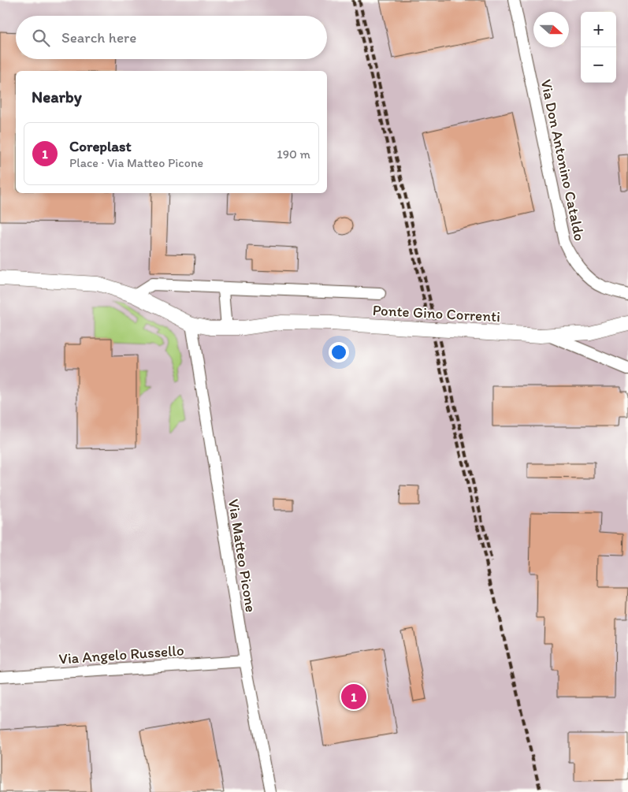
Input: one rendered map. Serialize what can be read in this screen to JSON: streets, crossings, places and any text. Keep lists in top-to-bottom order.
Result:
{
  "streets": {
    "street": [
      "Via Don Antonino Cataldo",
      "Ponte Gino Correnti",
      "Via Matteo Picone",
      "Via Angelo Russello"
    ]
  },
  "crossings": [
    ["Ponte Gino Correnti", "Via Matteo Picone"],
    ["Via Matteo Picone", "Via Angelo Russello"]
  ],
  "north": "right",
  "page": {
    "map_buttons": ["+", "−"],
    "search": "Search here",
    "heading": "Nearby",
    "list": [
      {
        "mark": "1",
        "name": "Coreplast",
        "note": "Place · Via Matteo Picone",
        "value": "190 m"
      }
    ],
    "pins": "1"
  }
}
